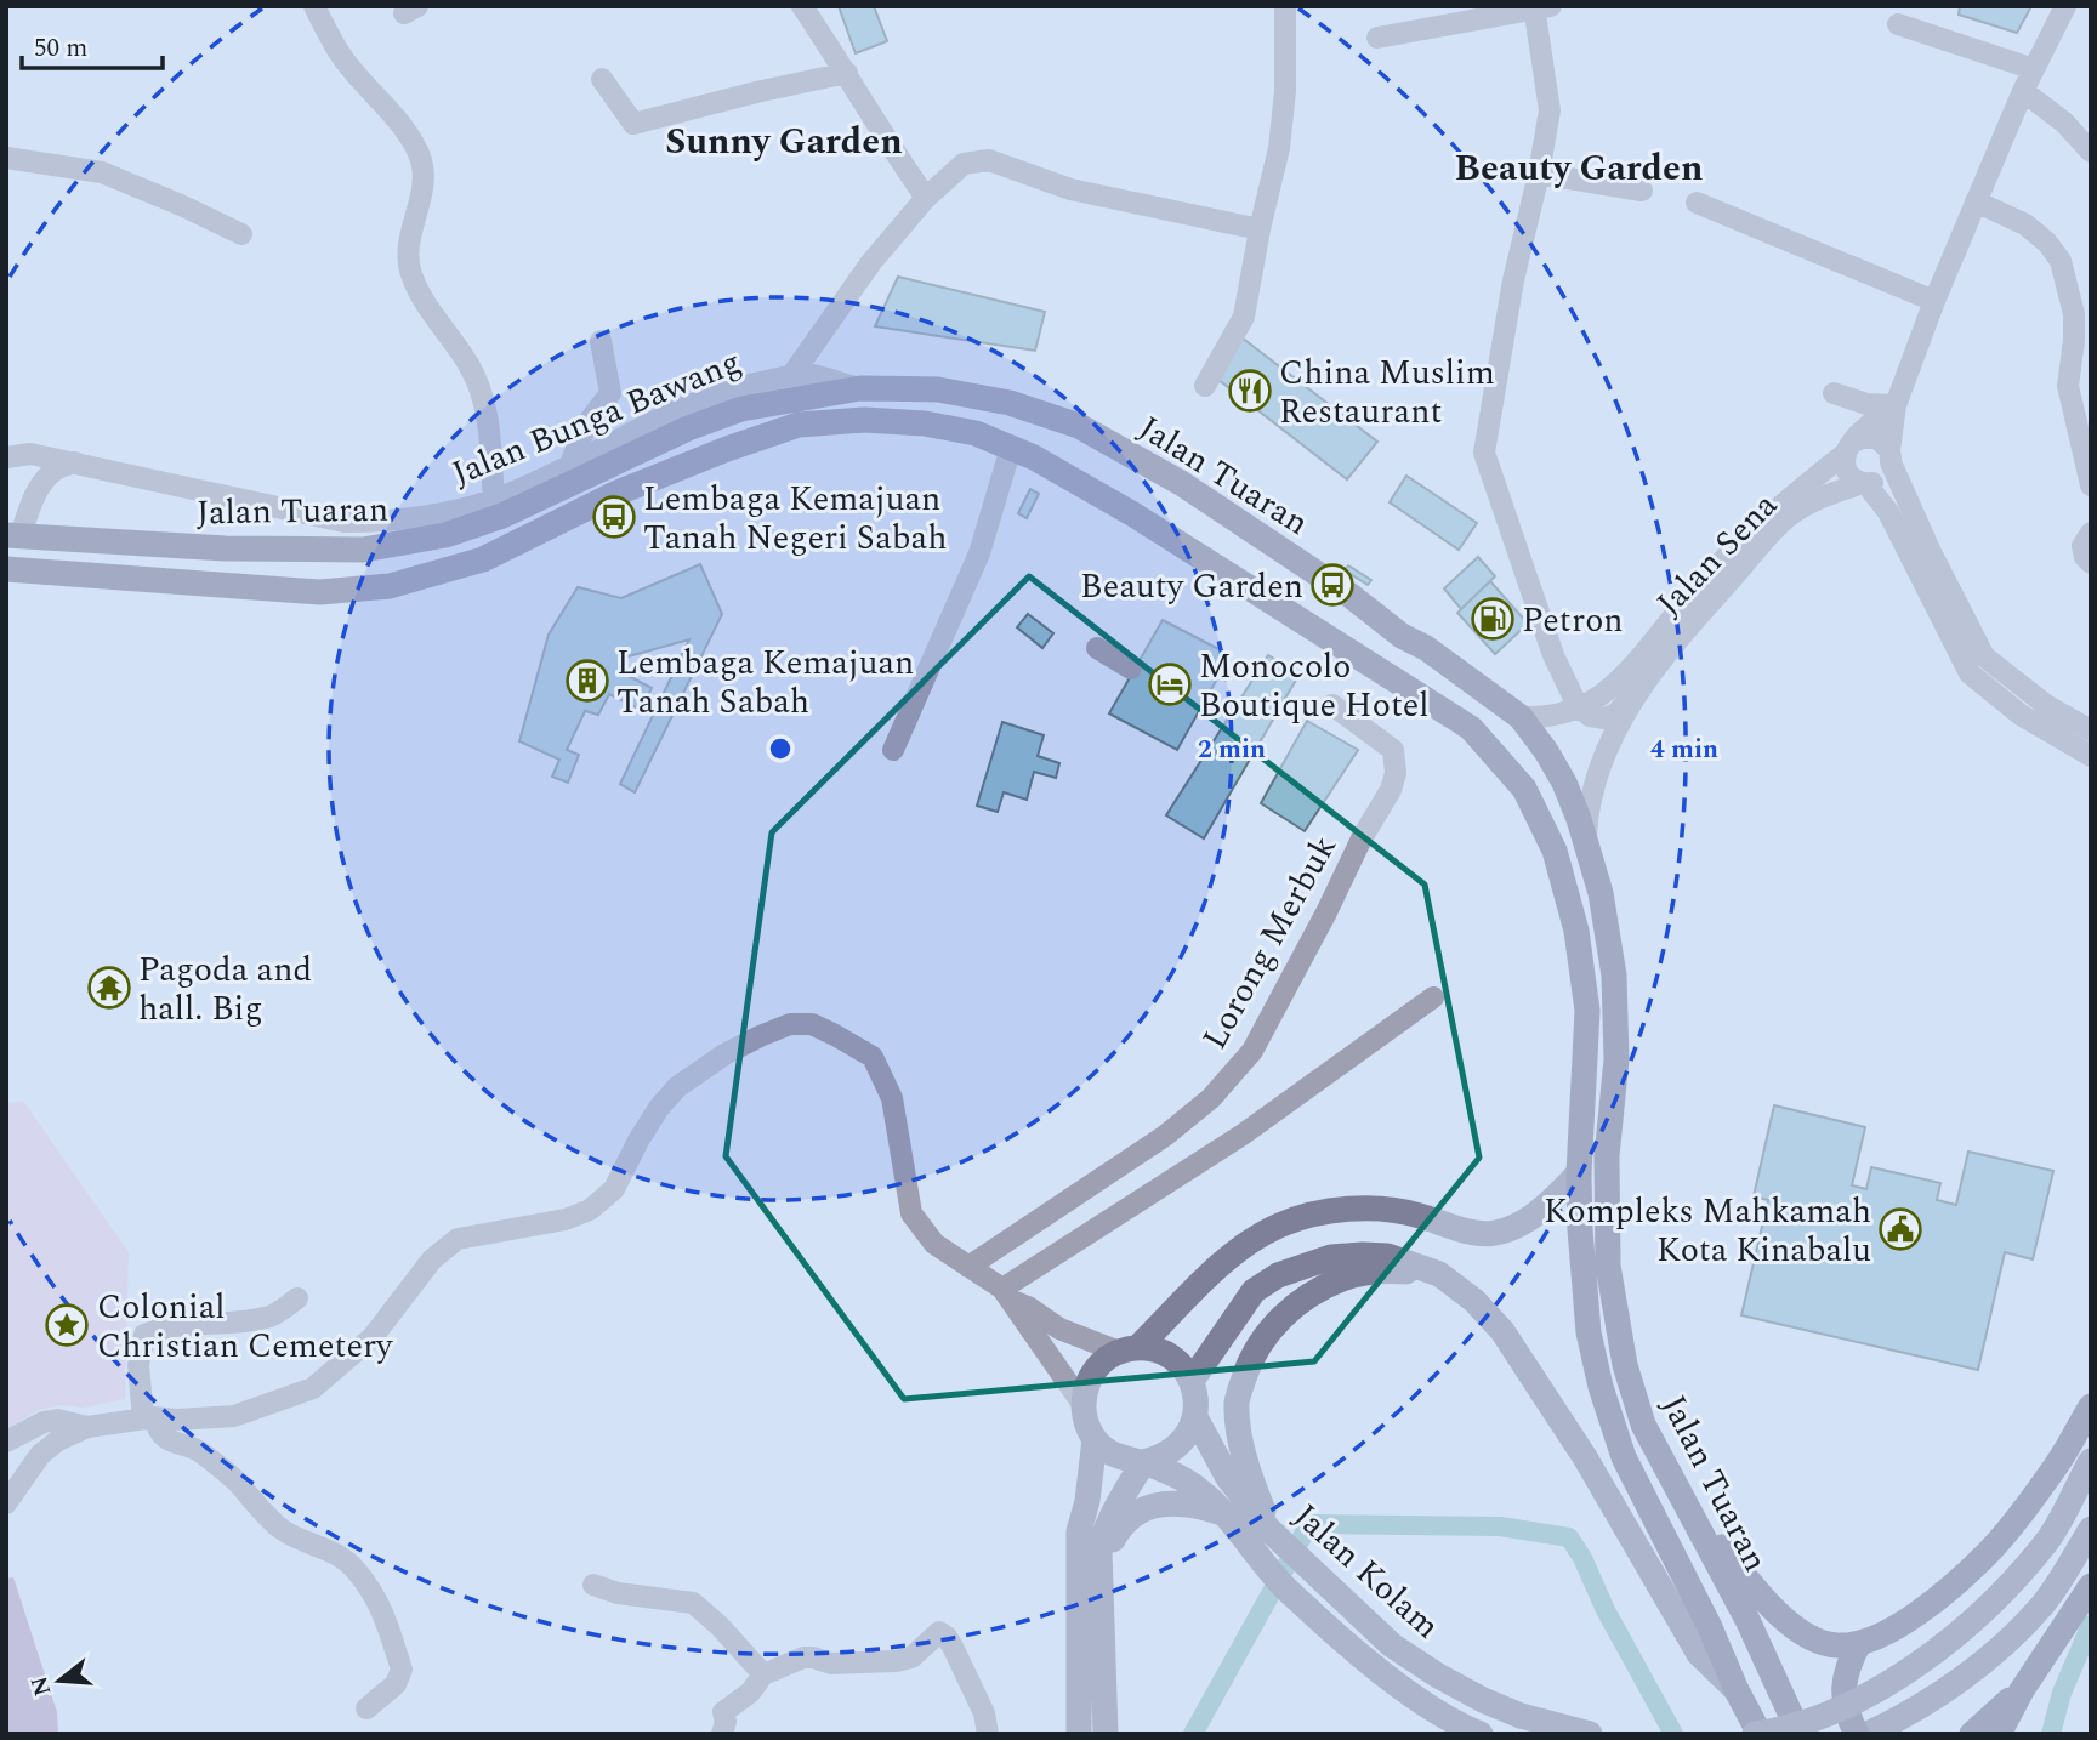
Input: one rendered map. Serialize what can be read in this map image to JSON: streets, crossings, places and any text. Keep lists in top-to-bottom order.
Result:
{
  "streets": {
    "main road": ["Jalan Tuaran", "Jalan Kolam"],
    "street": ["Jalan Bunga Bawang", "Jalan Sena", "Lorong Merbuk"]
  },
  "crossings": [
    ["Jalan Bunga Bawang", "Jalan Tuaran"],
    ["Jalan Tuaran", "Jalan Sena"]
  ],
  "districts": ["Sunny Garden", "Beauty Garden"],
  "places": {
    "restaurant": ["China Muslim Restaurant"],
    "bus stop": ["Lembaga Kemajuan Tanah Negeri Sabah", "Beauty Garden"],
    "fuel station": ["Petron"],
    "building": ["Lembaga Kemajuan Tanah Sabah"],
    "hotel": ["Monocolo Boutique Hotel"],
    "temple": ["Pagoda and hall. Big"],
    "public building": ["Kompleks Mahkamah Kota Kinabalu"],
    "place": ["Colonial Christian Cemetery"]
  },
  "scale_bar": "50 m",
  "north": "left",
  "rings": ["2 min", "4 min"]
}
